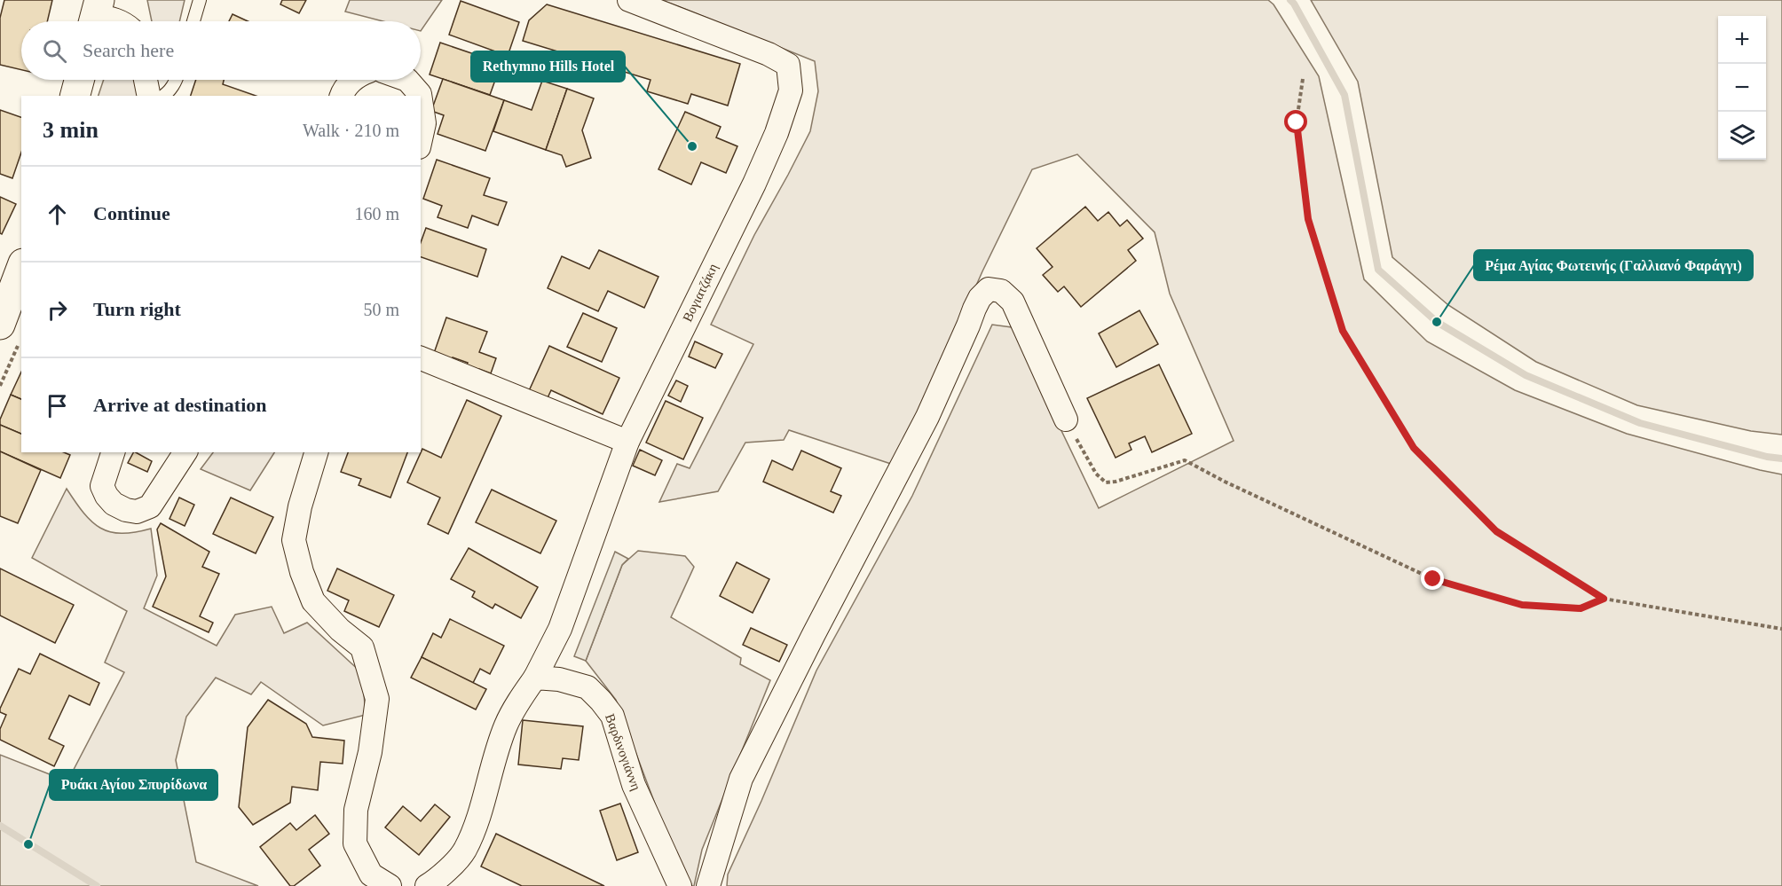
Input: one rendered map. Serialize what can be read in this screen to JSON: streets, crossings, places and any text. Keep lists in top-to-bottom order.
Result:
{
  "streets": {
    "street": ["Βογιατζάκη", "Βαρδινογιάννη"]
  },
  "crossings": [
    ["Βογιατζάκη", "Βαρδινογιάννη"]
  ],
  "places": ["Rethymno Hills Hotel", "Ρέμα Αγίας Φωτεινής (Γαλλιανό Φαράγγι)", "Ρυάκι Αγίου Σπυρίδωνα"],
  "page": {
    "map_buttons": ["+", "−"],
    "search": "Search here",
    "heading": ["3 min", "Walk · 210 m"],
    "list": [
      ["Continue", "160 m"],
      ["Turn right", "50 m"],
      "Arrive at destination"
    ]
  }
}
